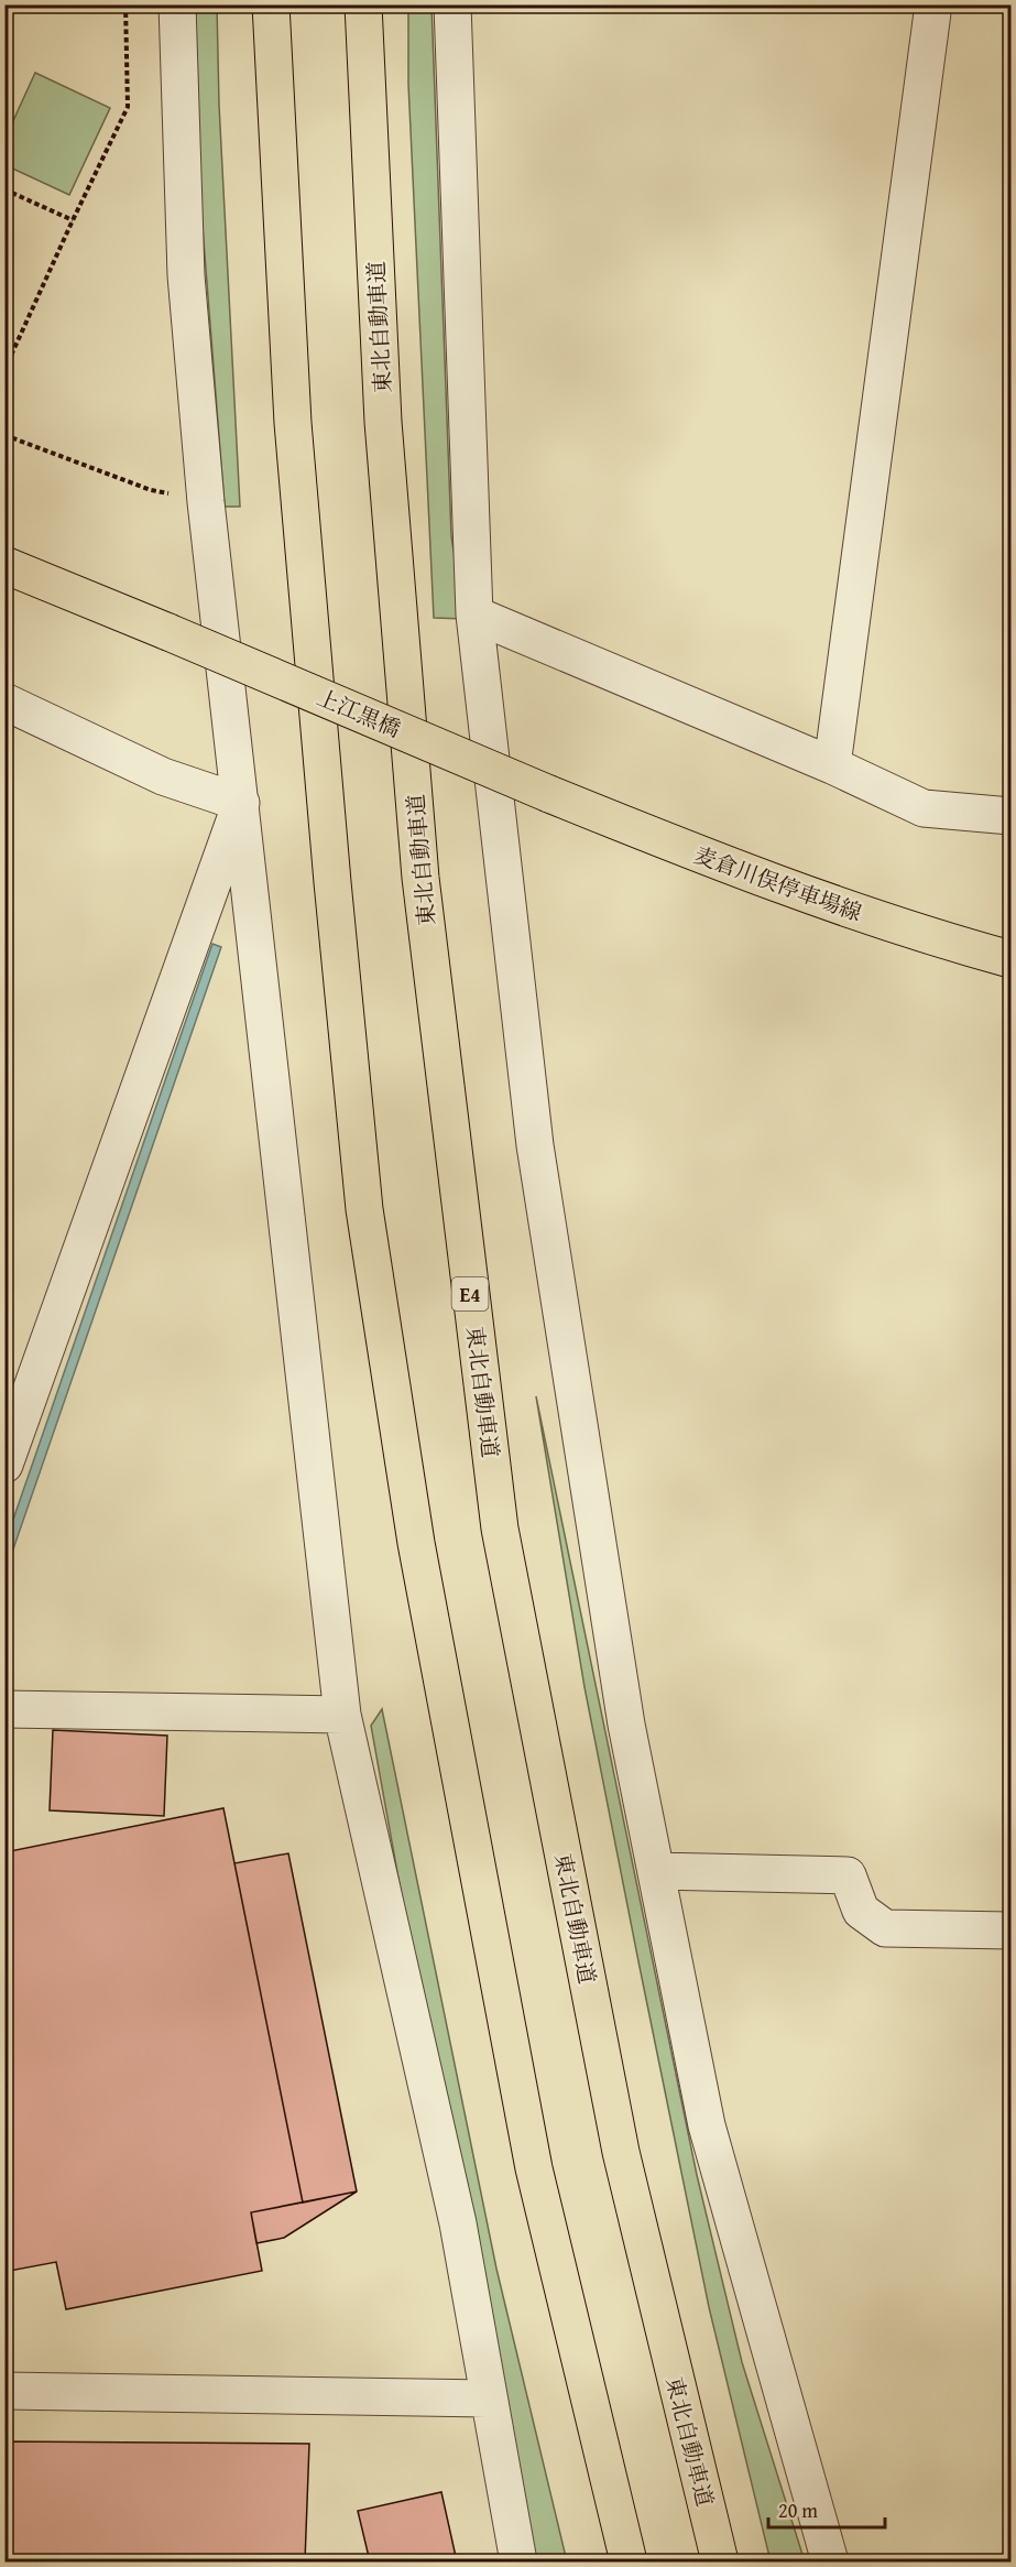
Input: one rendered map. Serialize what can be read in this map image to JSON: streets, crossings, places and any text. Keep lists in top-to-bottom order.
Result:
{
  "streets": {
    "main road": [
      "東北自動車道",
      "上江黒橋",
      "麦倉川俣停車場線",
      "E4"
    ]
  },
  "crossings": [
    ["上江黒橋", "麦倉川俣停車場線"]
  ],
  "scale_bar": "20 m"
}
